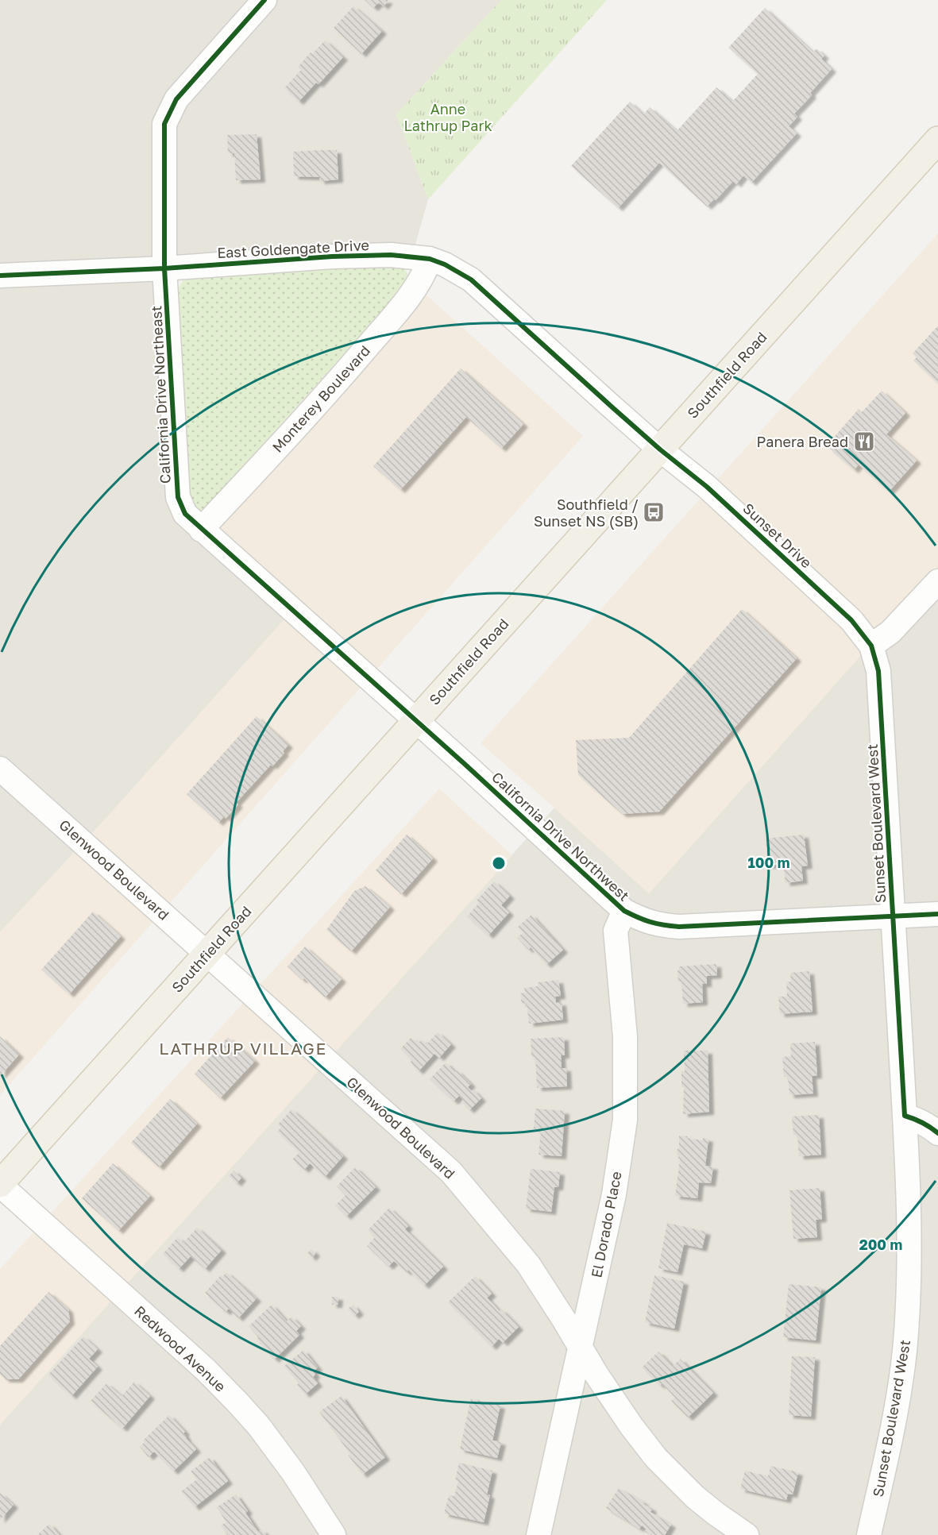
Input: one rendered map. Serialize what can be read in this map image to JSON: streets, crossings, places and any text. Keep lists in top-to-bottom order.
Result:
{
  "streets": {
    "main road": ["Southfield Road"],
    "street": [
      "East Goldengate Drive",
      "California Drive Northeast",
      "Monterey Boulevard",
      "Sunset Drive",
      "Sunset Boulevard West",
      "California Drive Northwest",
      "Glenwood Boulevard",
      "El Dorado Place",
      "Redwood Avenue"
    ]
  },
  "crossings": [
    ["East Goldengate Drive", "Southfield Road"],
    ["East Goldengate Drive", "California Drive Northeast"],
    ["East Goldengate Drive", "Monterey Boulevard"],
    ["East Goldengate Drive", "Sunset Drive"],
    ["Southfield Road", "California Drive Northeast"],
    ["Southfield Road", "Sunset Drive"],
    ["Southfield Road", "California Drive Northwest"],
    ["Southfield Road", "Glenwood Boulevard"],
    ["Southfield Road", "Redwood Avenue"],
    ["California Drive Northeast", "Monterey Boulevard"],
    ["California Drive Northeast", "California Drive Northwest"],
    ["Sunset Drive", "Sunset Boulevard West"],
    ["Sunset Boulevard West", "California Drive Northwest"],
    ["California Drive Northwest", "El Dorado Place"],
    ["Glenwood Boulevard", "El Dorado Place"]
  ],
  "districts": ["LATHRUP VILLAGE"],
  "parks": ["Anne Lathrup Park"],
  "places": {
    "restaurant": ["Panera Bread"],
    "bus stop": ["Southfield / Sunset NS (SB)"]
  },
  "rings": ["100 m", "200 m"]
}
